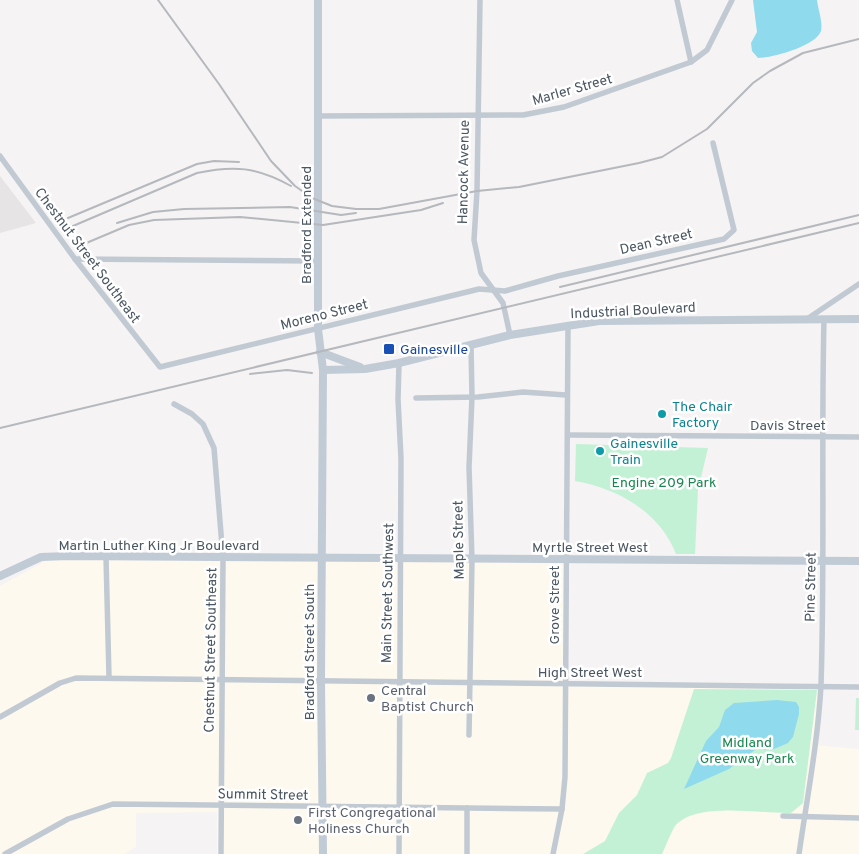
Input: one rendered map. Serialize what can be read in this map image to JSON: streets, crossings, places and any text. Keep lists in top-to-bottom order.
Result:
{
  "streets": {
    "street": [
      "Marler Street",
      "Hancock Avenue",
      "Bradford Extended",
      "Dean Street",
      "Chestnut Street Southeast",
      "Industrial Boulevard",
      "Moreno Street",
      "Davis Street",
      "Maple Street",
      "Martin Luther King Jr Boulevard",
      "Myrtle Street West",
      "Pine Street",
      "Main Street Southwest",
      "Grove Street",
      "Bradford Street South",
      "High Street West",
      "Summit Street"
    ]
  },
  "crossings": [
    ["Marler Street", "Hancock Avenue"],
    ["Marler Street", "Bradford Extended"],
    ["Hancock Avenue", "Dean Street"],
    ["Hancock Avenue", "Industrial Boulevard"],
    ["Hancock Avenue", "Moreno Street"],
    ["Bradford Extended", "Industrial Boulevard"],
    ["Bradford Extended", "Moreno Street"],
    ["Bradford Extended", "Bradford Street South"],
    ["Dean Street", "Moreno Street"],
    ["Chestnut Street Southeast", "Moreno Street"],
    ["Chestnut Street Southeast", "Martin Luther King Jr Boulevard"],
    ["Chestnut Street Southeast", "High Street West"],
    ["Chestnut Street Southeast", "Summit Street"],
    ["Industrial Boulevard", "Maple Street"],
    ["Industrial Boulevard", "Pine Street"],
    ["Industrial Boulevard", "Main Street Southwest"],
    ["Industrial Boulevard", "Grove Street"],
    ["Davis Street", "Pine Street"],
    ["Davis Street", "Grove Street"],
    ["Maple Street", "Myrtle Street West"],
    ["Maple Street", "High Street West"],
    ["Martin Luther King Jr Boulevard", "Myrtle Street West"],
    ["Martin Luther King Jr Boulevard", "Bradford Street South"],
    ["Myrtle Street West", "Pine Street"],
    ["Myrtle Street West", "Main Street Southwest"],
    ["Myrtle Street West", "Grove Street"],
    ["Myrtle Street West", "Bradford Street South"],
    ["Pine Street", "High Street West"],
    ["Main Street Southwest", "High Street West"],
    ["Main Street Southwest", "Summit Street"],
    ["Grove Street", "High Street West"],
    ["Grove Street", "Summit Street"],
    ["Bradford Street South", "High Street West"],
    ["Bradford Street South", "Summit Street"]
  ],
  "parks": ["Engine 209 Park", "Midland Greenway Park"],
  "places": {
    "transit": ["Gainesville"],
    "other": [
      "The Chair Factory",
      "Gainesville Train",
      "Central Baptist Church",
      "First Congregational Holiness Church"
    ]
  }
}
